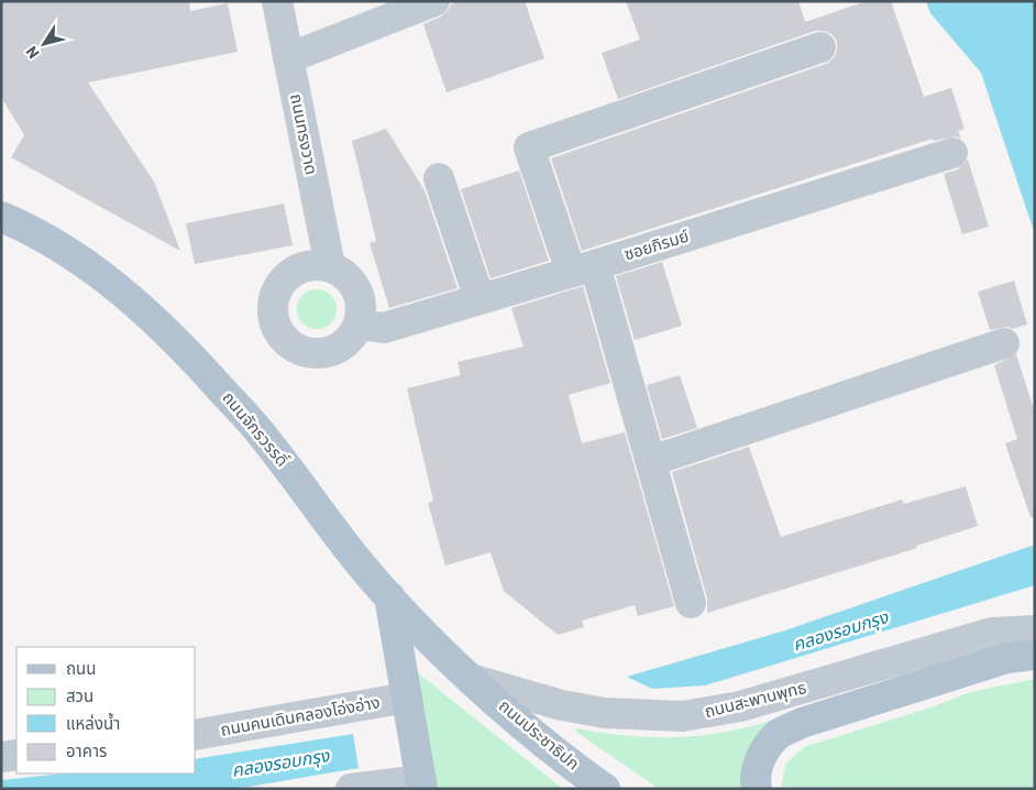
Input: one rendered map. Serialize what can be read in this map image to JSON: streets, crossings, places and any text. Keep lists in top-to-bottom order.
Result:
{
  "streets": {
    "main road": ["ถนนจักรวรรดิ์", "ถนนประชาธิปก"],
    "street": [
      "ถนนทรงวาด",
      "ซอยภิรมย์",
      "ถนนสะพานพุทธ",
      "ถนนคนเดินคลองโอ่งอ่าง"
    ]
  },
  "crossings": [
    ["ถนนทรงวาด", "ซอยภิรมย์"],
    ["ถนนจักรวรรดิ์", "ถนนสะพานพุทธ"],
    ["ถนนจักรวรรดิ์", "ถนนประชาธิปก"],
    ["ถนนสะพานพุทธ", "ถนนประชาธิปก"]
  ],
  "water": ["คลองรอบกรุง"],
  "legend": [
    "ถนน",
    "สวน",
    "แหล่งน้ำ",
    "อาคาร"
  ],
  "north": "bottom left"
}
